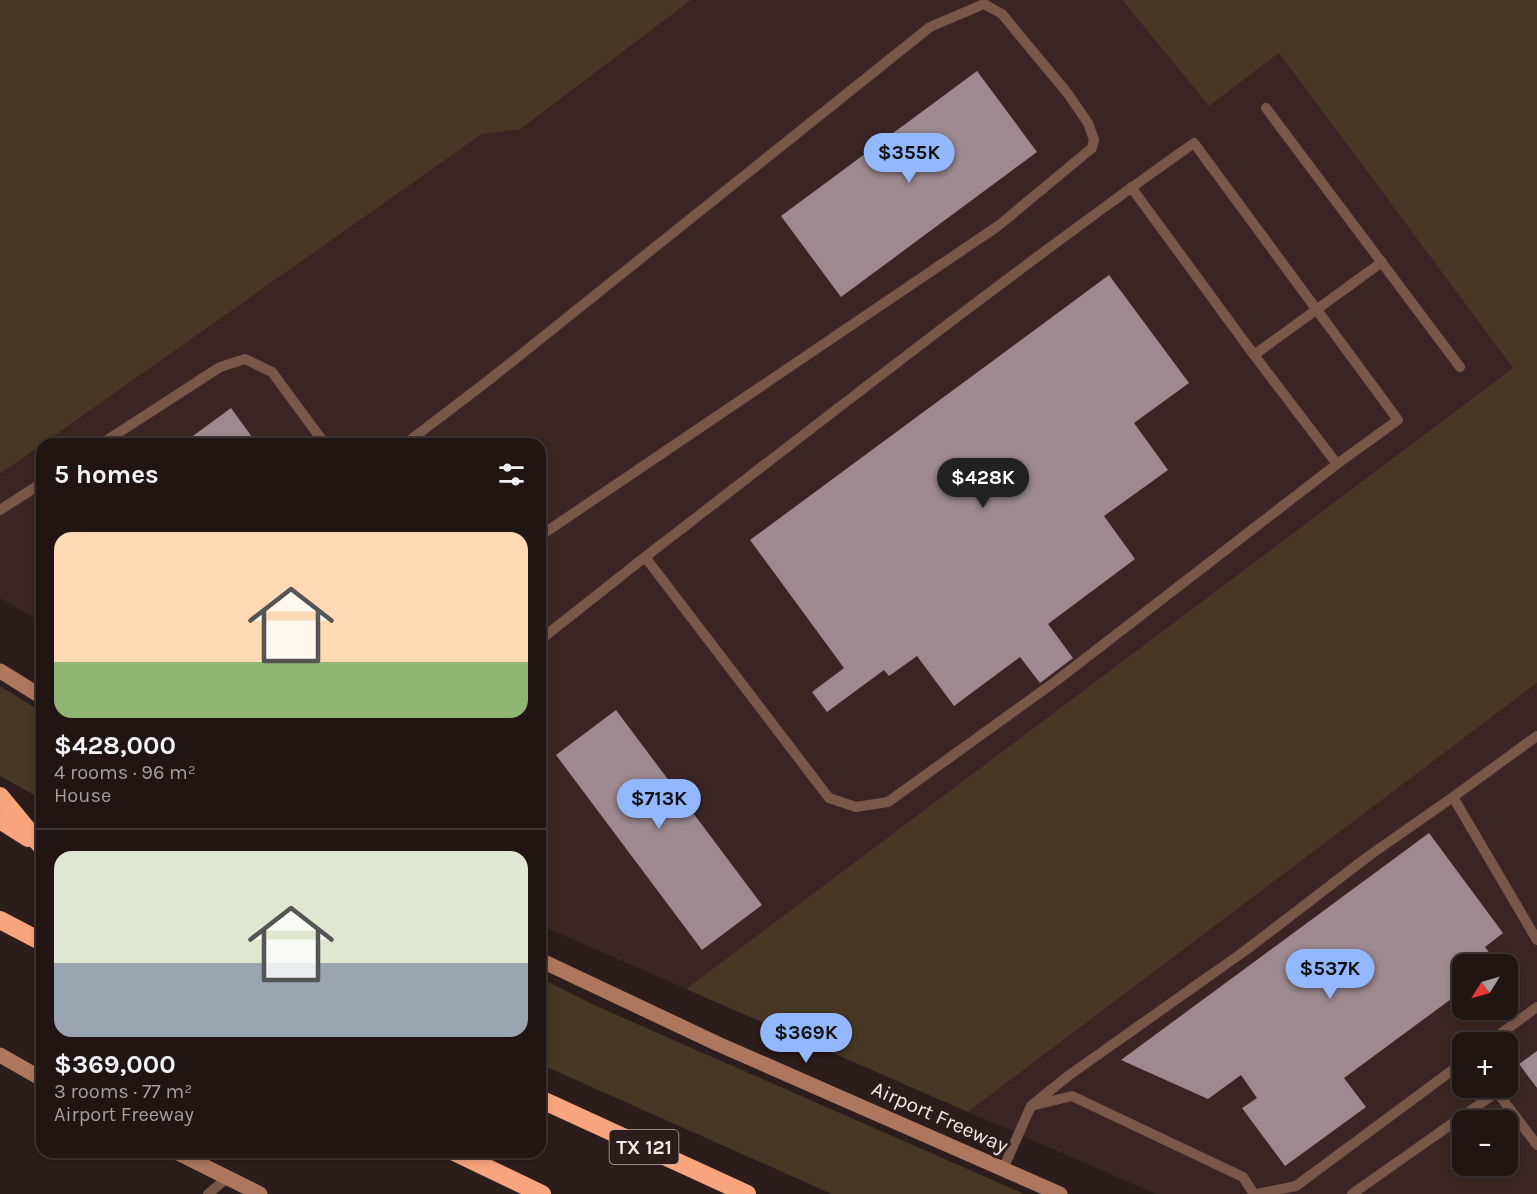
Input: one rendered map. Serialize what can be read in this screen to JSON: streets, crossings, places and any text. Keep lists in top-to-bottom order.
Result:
{
  "streets": {
    "highway": ["TX 121"],
    "main road": ["Airport Freeway"]
  },
  "north": "bottom left",
  "page": {
    "price": [
      "$355K",
      "$428K",
      "$713K",
      "$537K",
      "$369K"
    ],
    "heading": "5 homes",
    "list": [
      {
        "name": "$428,000",
        "note": "4 rooms · 96 m² · House"
      },
      {
        "name": "$369,000",
        "note": "3 rooms · 77 m² · Airport Freeway"
      }
    ],
    "map_buttons": ["+", "−"]
  }
}
